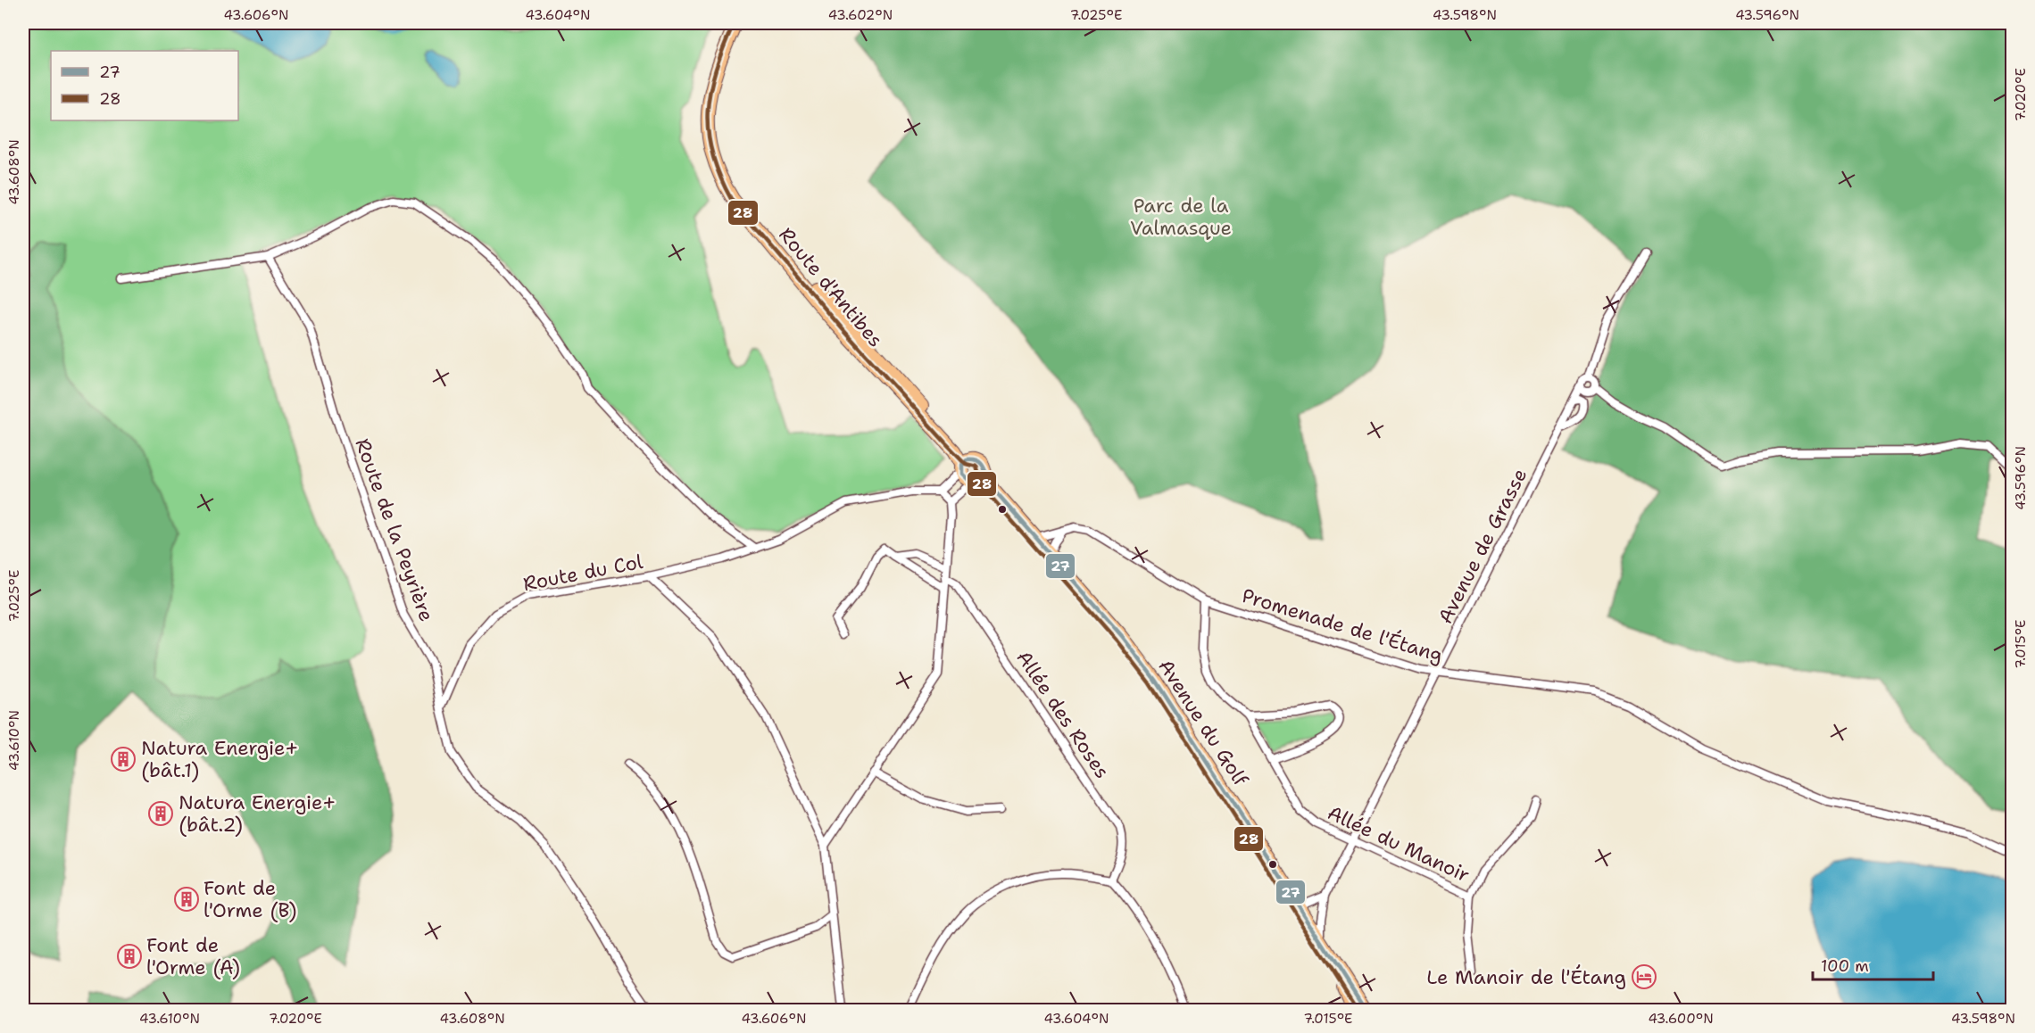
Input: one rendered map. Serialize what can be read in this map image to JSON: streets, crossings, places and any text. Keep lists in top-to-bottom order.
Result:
{
  "streets": {
    "main road": ["Route d'Antibes", "Avenue du Golf"],
    "street": [
      "Route de la Peyrière",
      "Avenue de Grasse",
      "Route du Col",
      "Promenade de l'Étang",
      "Allée des Roses",
      "Allée du Manoir"
    ]
  },
  "crossings": [
    ["Route de la Peyrière", "Route du Col"],
    ["Avenue de Grasse", "Promenade de l'Étang"],
    ["Avenue de Grasse", "Avenue du Golf"],
    ["Avenue de Grasse", "Allée du Manoir"],
    ["Promenade de l'Étang", "Avenue du Golf"],
    ["Promenade de l'Étang", "Allée du Manoir"]
  ],
  "parks": ["Parc de la Valmasque"],
  "places": {
    "building": [
      "Natura Energie+ (bât.1)",
      "Natura Energie+ (bât.2)",
      "Font de l'Orme (B)",
      "Font de l'Orme (A)"
    ],
    "hotel": ["Le Manoir de l'Étang"]
  },
  "lines": ["transit line 28", "transit line 27"],
  "legend": ["27", "28"],
  "scale_bar": "100 m",
  "coordinates": [
    "43.606°N",
    "43.604°N",
    "43.602°N",
    "7.025°E",
    "43.598°N",
    "43.596°N",
    "7.020°E",
    "43.608°N",
    "7.015°E",
    "43.610°N",
    "43.600°N"
  ]
}
